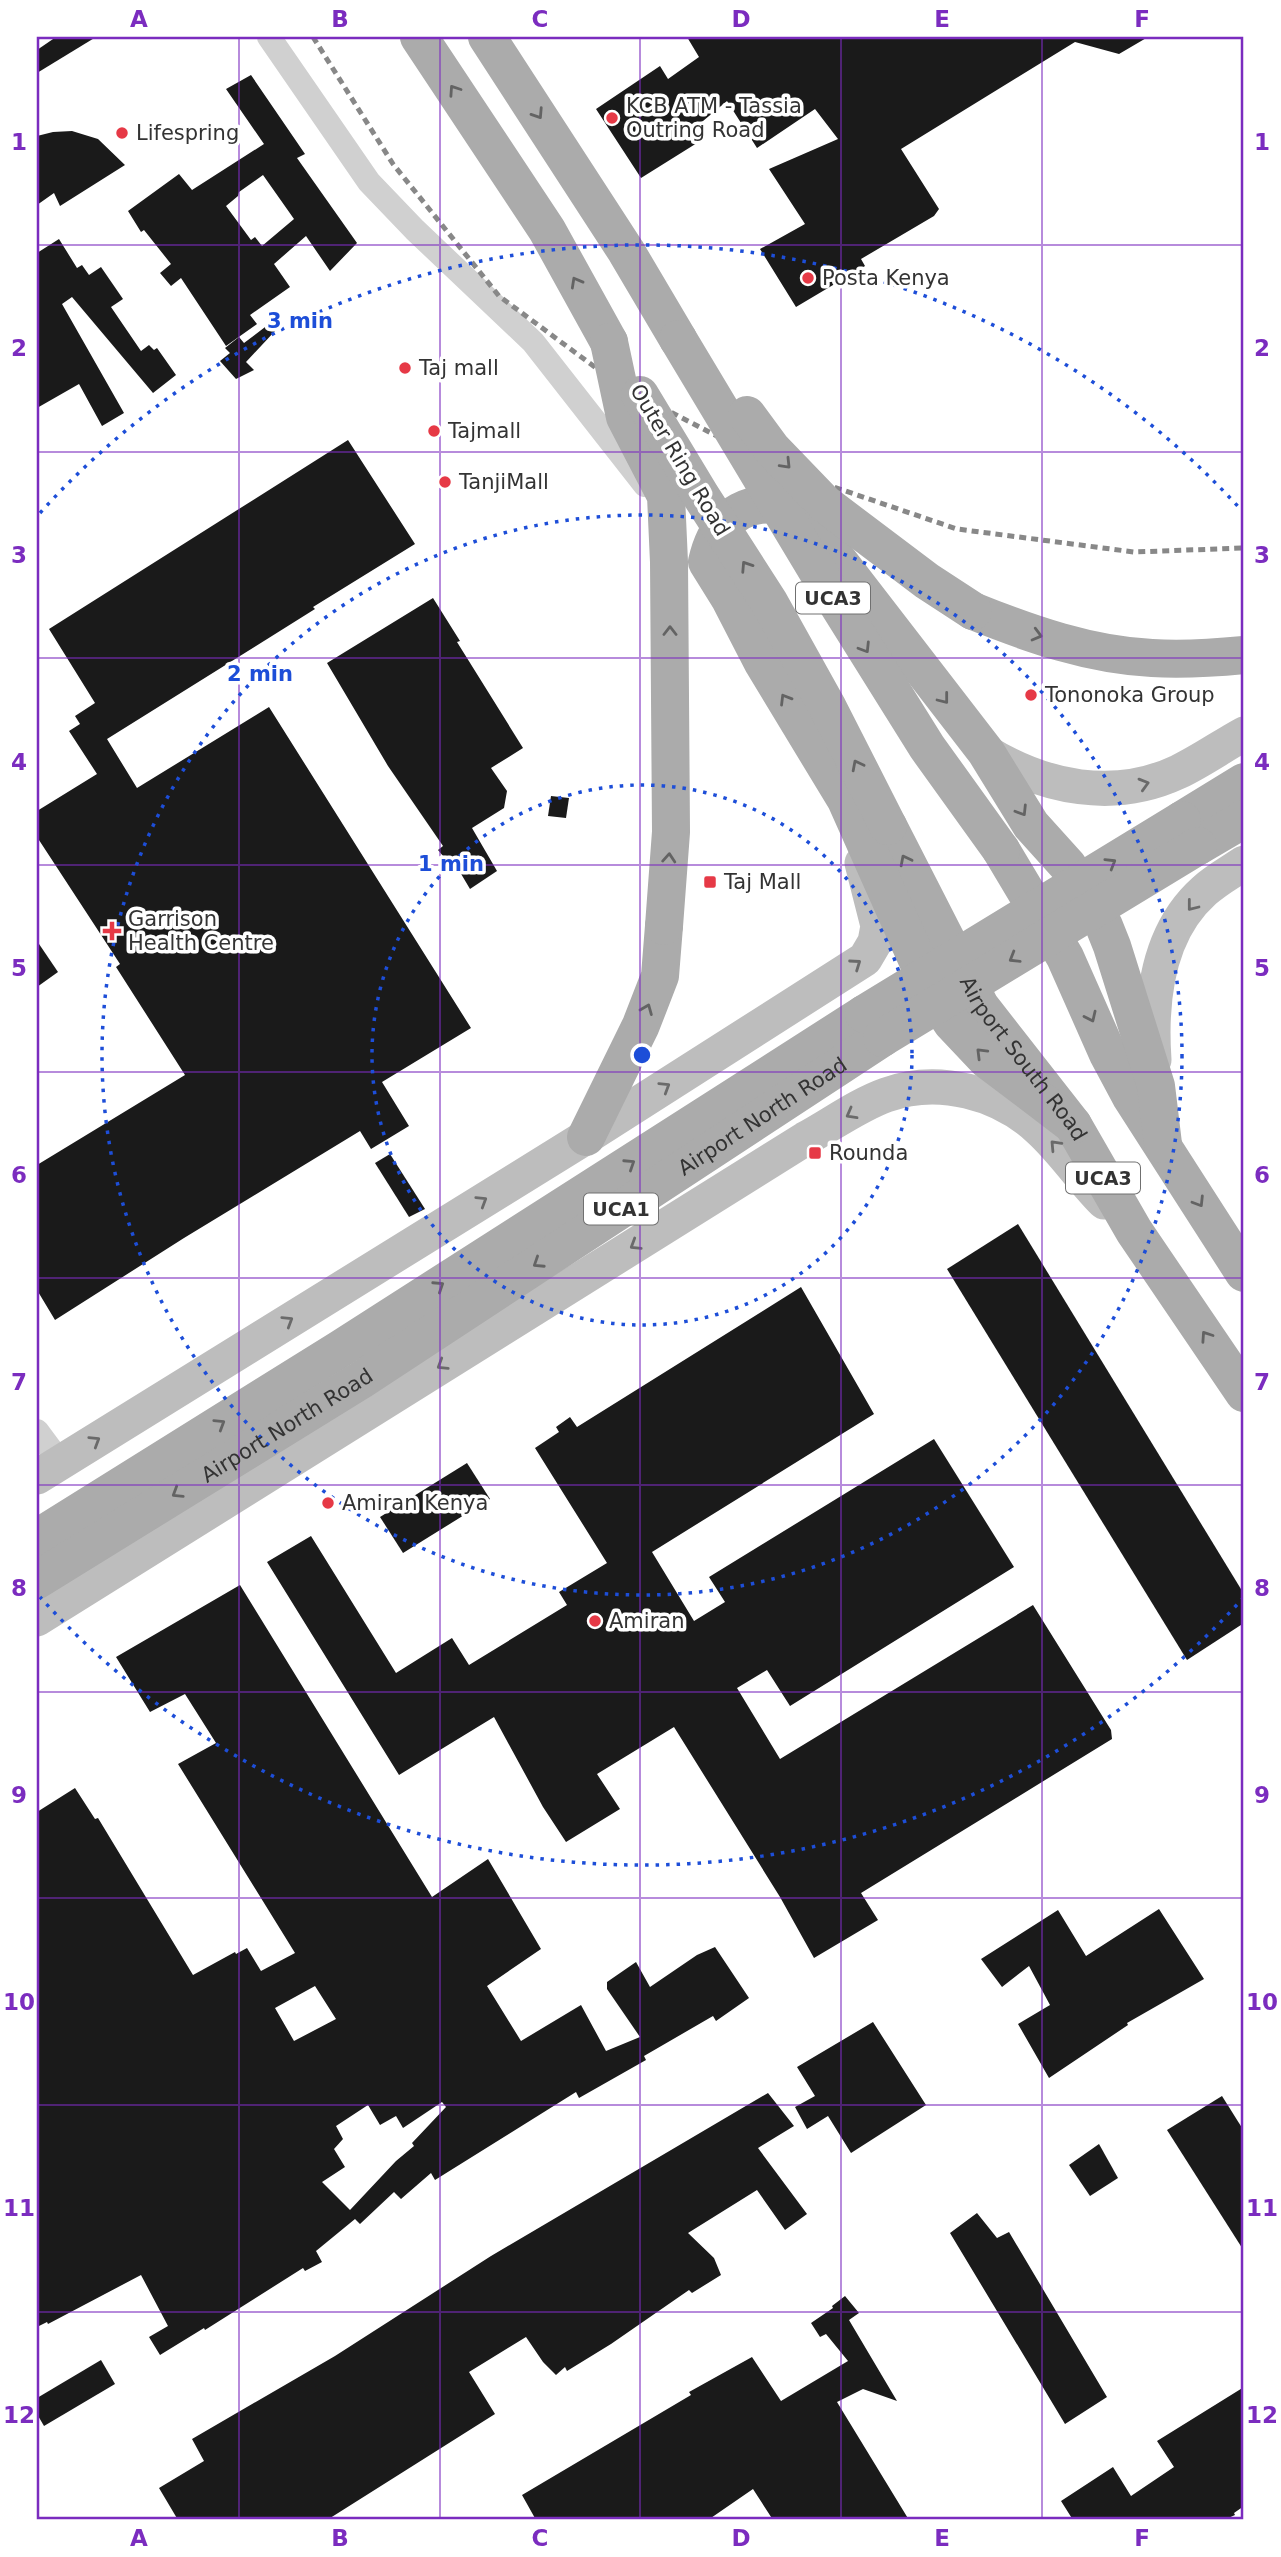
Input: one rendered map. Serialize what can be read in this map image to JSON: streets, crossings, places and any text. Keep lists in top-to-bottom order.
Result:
{
  "streets": {
    "main road": [
      "Outer Ring Road",
      "UCA3",
      "Airport South Road",
      "Airport North Road",
      "UCA1"
    ]
  },
  "crossings": [
    ["Outer Ring Road", "Airport South Road"],
    ["Airport South Road", "Airport North Road"]
  ],
  "places": {
    "other": [
      "KCB ATM - Tassia Outring Road",
      "Lifespring",
      "Posta Kenya",
      "Taj mall",
      "Tajmall",
      "TanjiMall",
      "Tononoka Group",
      "Amiran Kenya",
      "Amiran"
    ],
    "transit": ["Taj Mall", "Rounda"],
    "health": ["Garrison Health Centre"]
  },
  "grid": {
    "columns": [
      "A",
      "B",
      "C",
      "D",
      "E",
      "F"
    ],
    "rows": [
      "1",
      "2",
      "3",
      "4",
      "5",
      "6",
      "7",
      "8",
      "9",
      "10",
      "11",
      "12"
    ]
  },
  "rings": ["3 min", "2 min", "1 min"]
}
